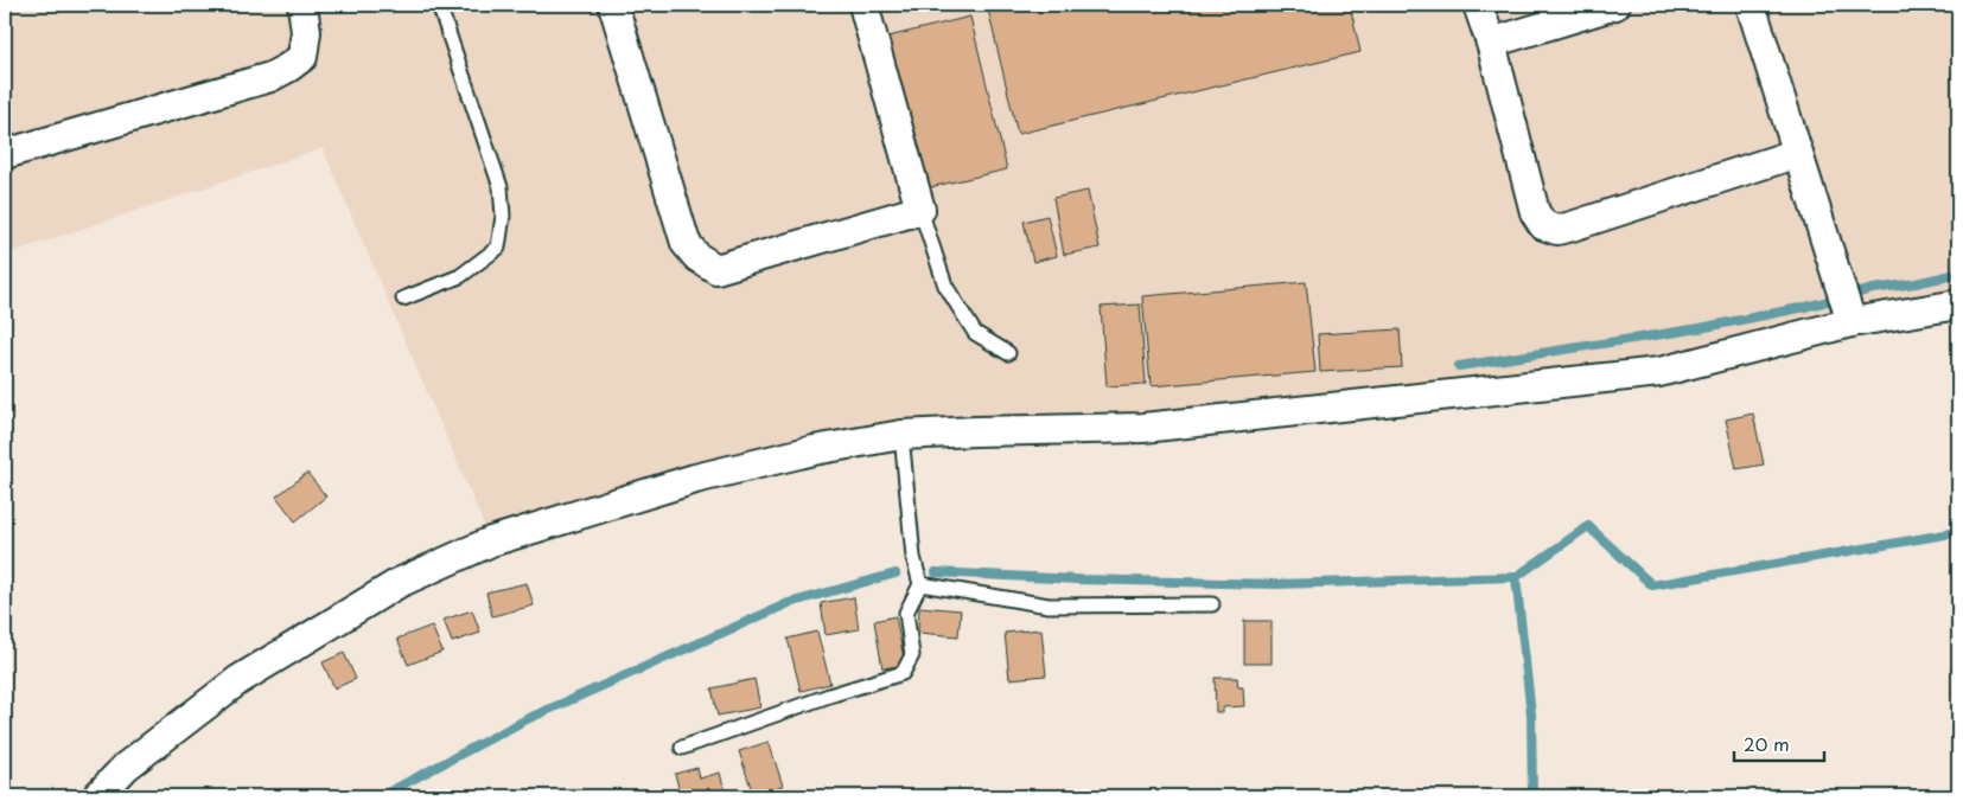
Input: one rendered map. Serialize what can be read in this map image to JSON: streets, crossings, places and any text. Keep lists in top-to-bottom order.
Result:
{
  "scale_bar": "20 m"
}
